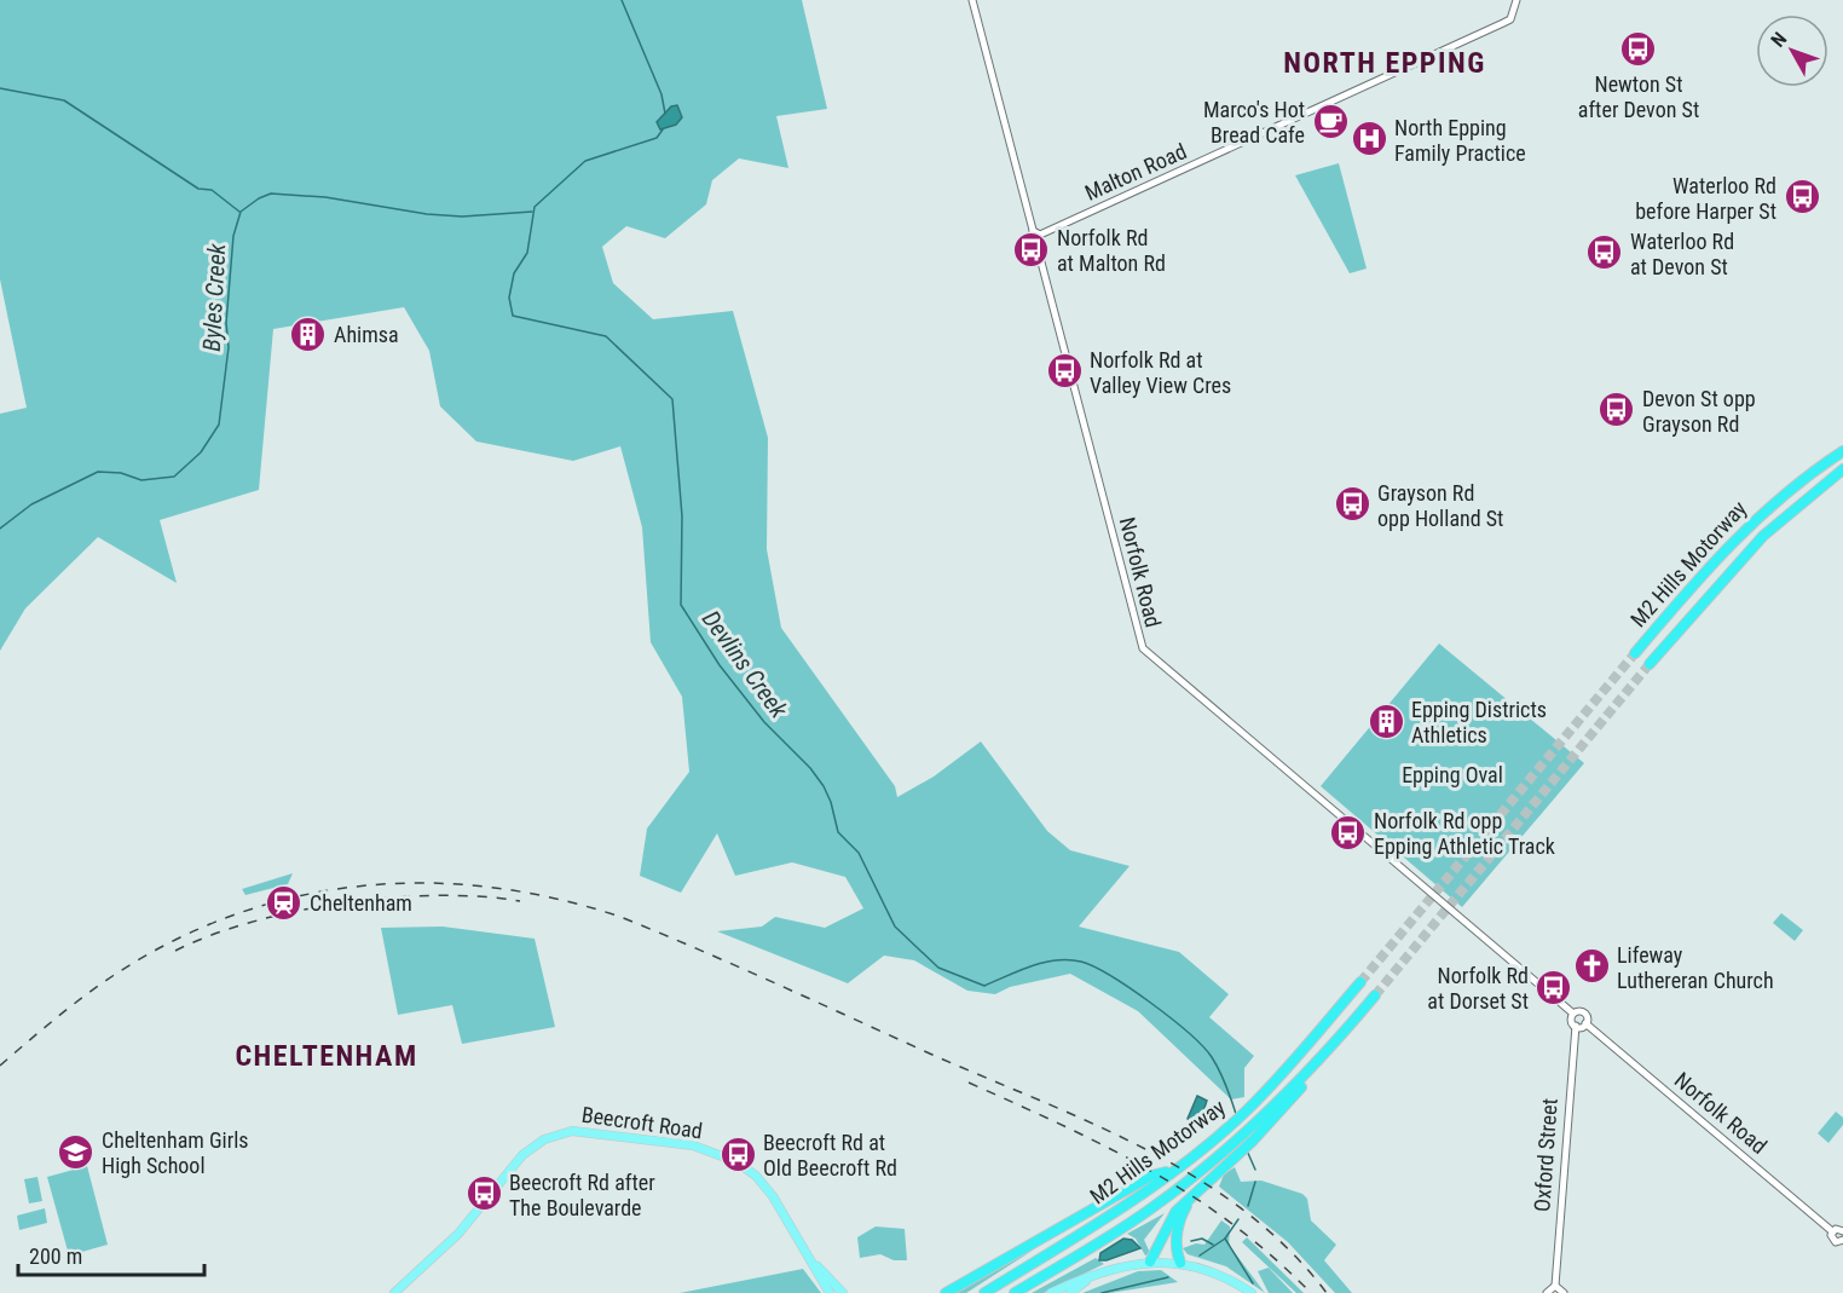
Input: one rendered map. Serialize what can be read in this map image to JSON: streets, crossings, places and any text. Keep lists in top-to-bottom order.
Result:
{
  "streets": {
    "highway": ["M2 Hills Motorway"],
    "main road": ["Beecroft Road"],
    "street": ["Malton Road", "Norfolk Road", "Oxford Street"]
  },
  "crossings": [
    ["Malton Road", "Norfolk Road"],
    ["Norfolk Road", "Oxford Street"]
  ],
  "districts": ["NORTH EPPING", "CHELTENHAM"],
  "water": ["Byles Creek", "Devlins Creek"],
  "parks": ["Epping Oval"],
  "places": {
    "bus stop": [
      "Newton St after Devon St",
      "Waterloo Rd before Harper St",
      "Norfolk Rd at Malton Rd",
      "Waterloo Rd at Devon St",
      "Norfolk Rd at Valley View Cres",
      "Devon St opp Grayson Rd",
      "Grayson Rd opp Holland St",
      "Norfolk Rd opp Epping Athletic Track",
      "Norfolk Rd at Dorset St",
      "Beecroft Rd at Old Beecroft Rd",
      "Beecroft Rd after The Boulevarde"
    ],
    "cafe": ["Marco's Hot Bread Cafe"],
    "hospital": ["North Epping Family Practice"],
    "building": ["Ahimsa", "Epping Districts Athletics"],
    "station": ["Cheltenham"],
    "church": ["Lifeway Luthereran Church"],
    "school or university": ["Cheltenham Girls High School"]
  },
  "scale_bar": "200 m",
  "north": "top left"
}
